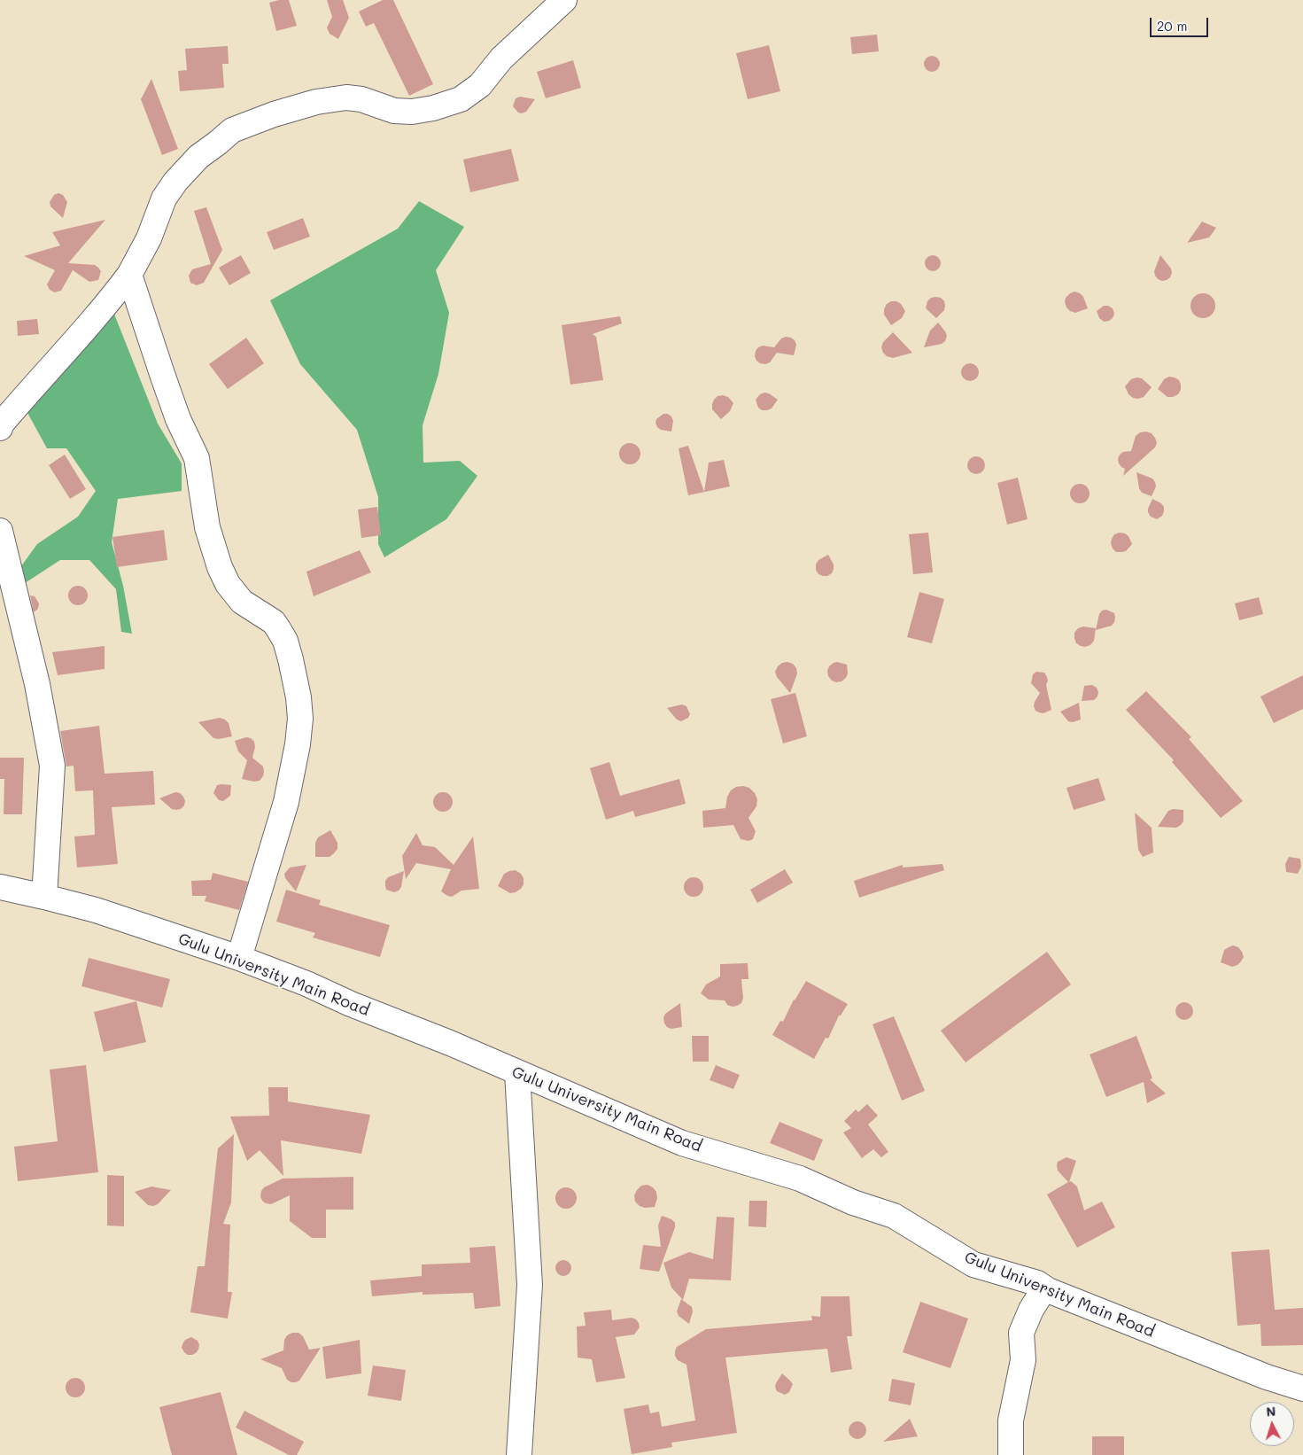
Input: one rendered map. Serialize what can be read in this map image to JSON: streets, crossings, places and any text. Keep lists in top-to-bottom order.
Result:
{
  "streets": {
    "street": ["Gulu University Main Road"]
  },
  "scale_bar": "20 m",
  "north": "top"
}
